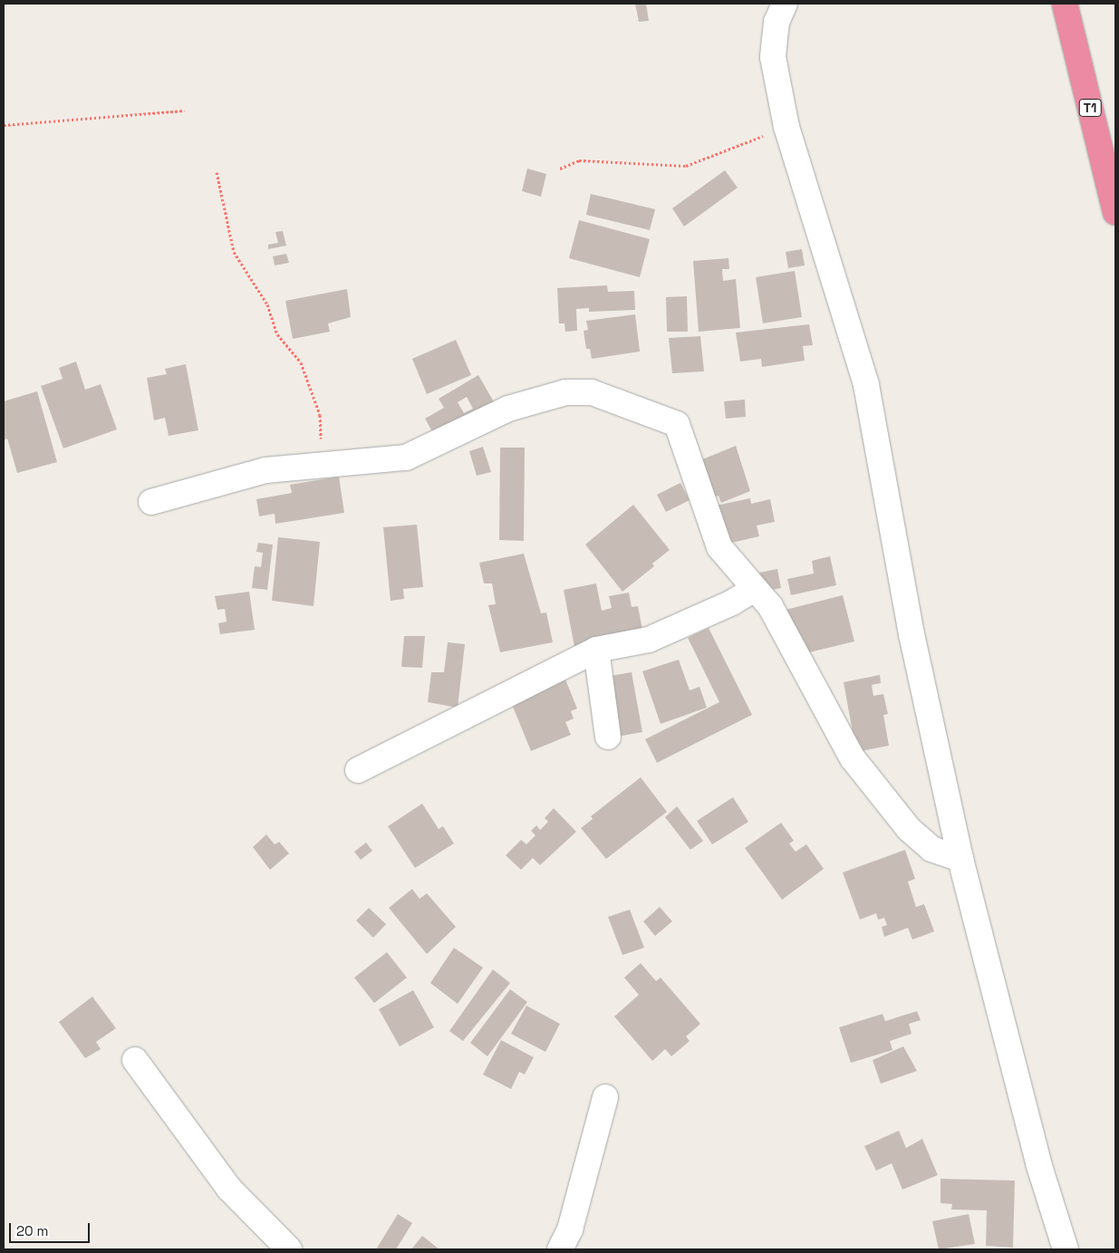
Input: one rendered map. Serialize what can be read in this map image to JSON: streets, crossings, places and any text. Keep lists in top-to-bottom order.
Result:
{
  "streets": {
    "highway": ["T1"]
  },
  "scale_bar": "20 m"
}
